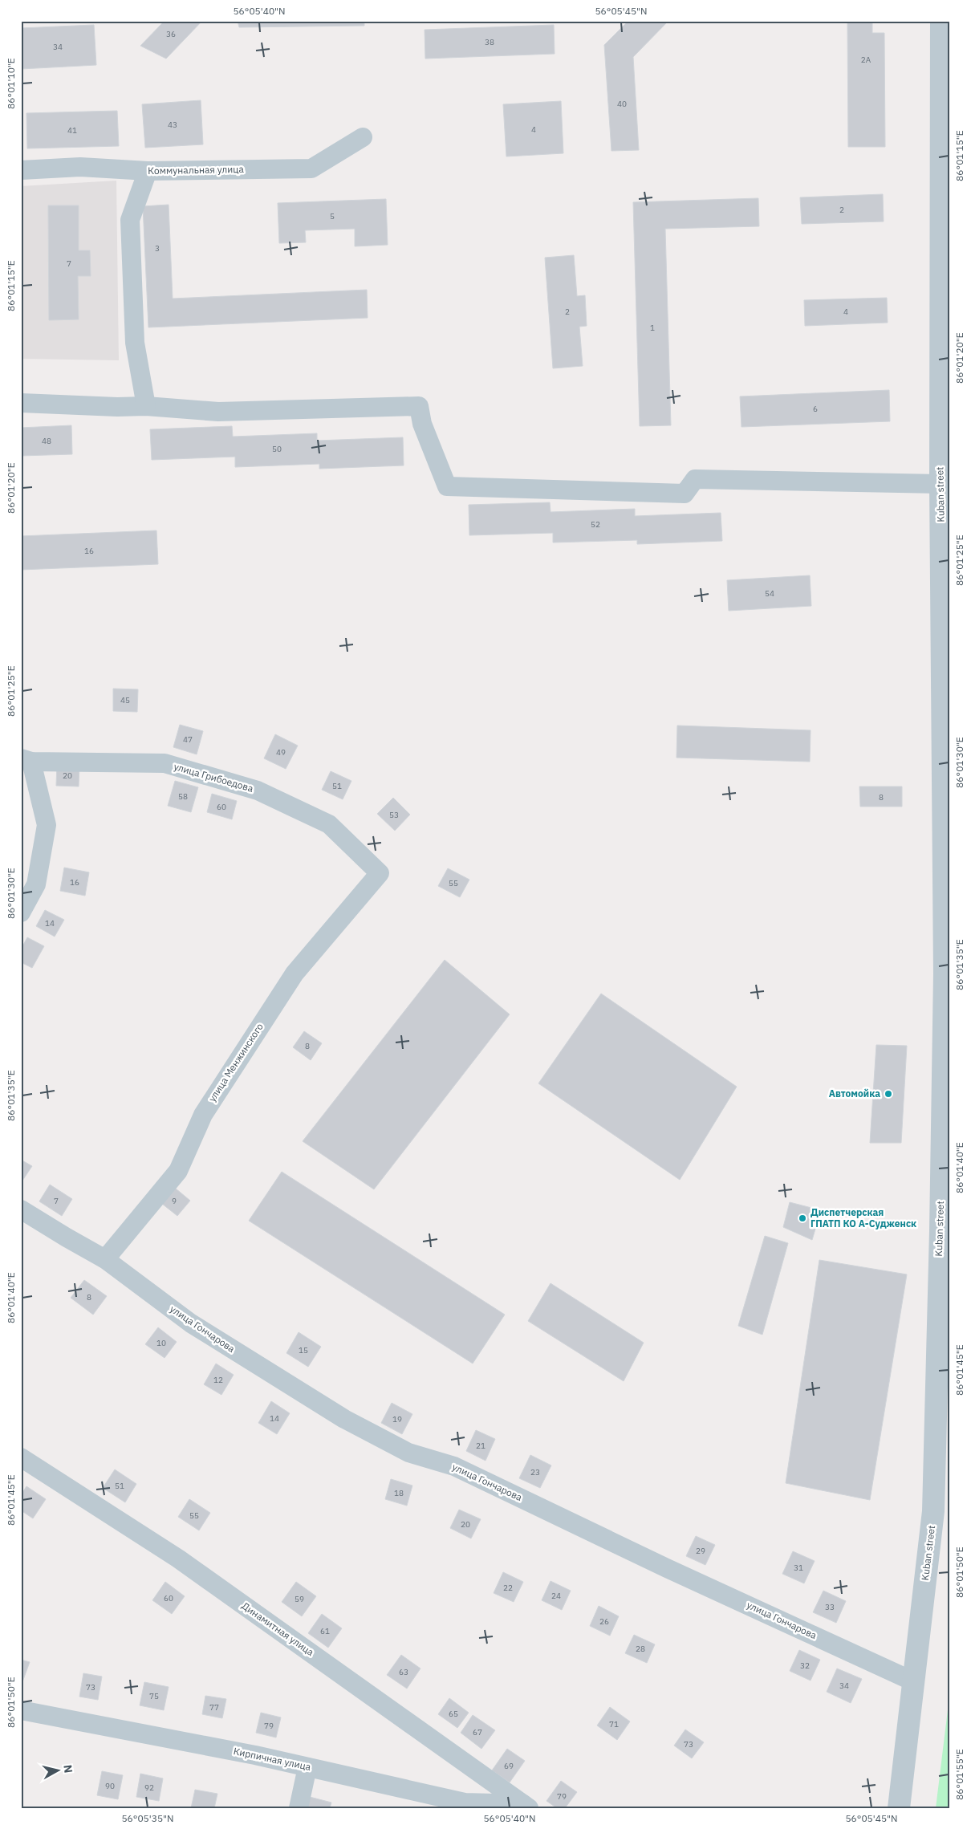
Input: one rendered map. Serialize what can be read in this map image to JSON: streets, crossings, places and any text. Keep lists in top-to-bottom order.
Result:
{
  "streets": {
    "street": [
      "Коммунальная улица",
      "Kuban street",
      "улица Грибоедова",
      "улица Менжинского",
      "улица Гончарова",
      "Динамитная улица",
      "Кирпичная улица"
    ]
  },
  "crossings": [
    ["Kuban street", "улица Гончарова"],
    ["улица Грибоедова", "улица Менжинского"],
    ["улица Менжинского", "улица Гончарова"],
    ["Динамитная улица", "Кирпичная улица"]
  ],
  "places": ["Автомойка", "Диспетчерская ГПАТП КО А-Судженск"],
  "house_numbers": [
    "36",
    "38",
    "34",
    "2А",
    "40",
    "43",
    "4",
    "41",
    "2",
    "5",
    "3",
    "7",
    "2",
    "4",
    "1",
    "6",
    "48",
    "50",
    "52",
    "16",
    "54",
    "45",
    "47",
    "49",
    "20",
    "51",
    "58",
    "8",
    "60",
    "53",
    "16",
    "55",
    "14",
    "8",
    "7",
    "9",
    "8",
    "10",
    "15",
    "12",
    "14",
    "19",
    "21",
    "23",
    "51",
    "18",
    "55",
    "20",
    "29",
    "31",
    "22",
    "24",
    "60",
    "59",
    "33",
    "26",
    "61",
    "28",
    "32",
    "63",
    "34",
    "73",
    "75",
    "77",
    "65",
    "71",
    "79",
    "67",
    "73",
    "69",
    "90",
    "92",
    "79"
  ],
  "north": "right",
  "coordinates": [
    "56°05'40\"N",
    "56°05'45\"N",
    "86°01'10\"E",
    "86°01'15\"E",
    "86°01'20\"E",
    "86°01'25\"E",
    "86°01'30\"E",
    "86°01'35\"E",
    "86°01'40\"E",
    "86°01'45\"E",
    "86°01'50\"E",
    "86°01'55\"E",
    "56°05'35\"N"
  ]
}
